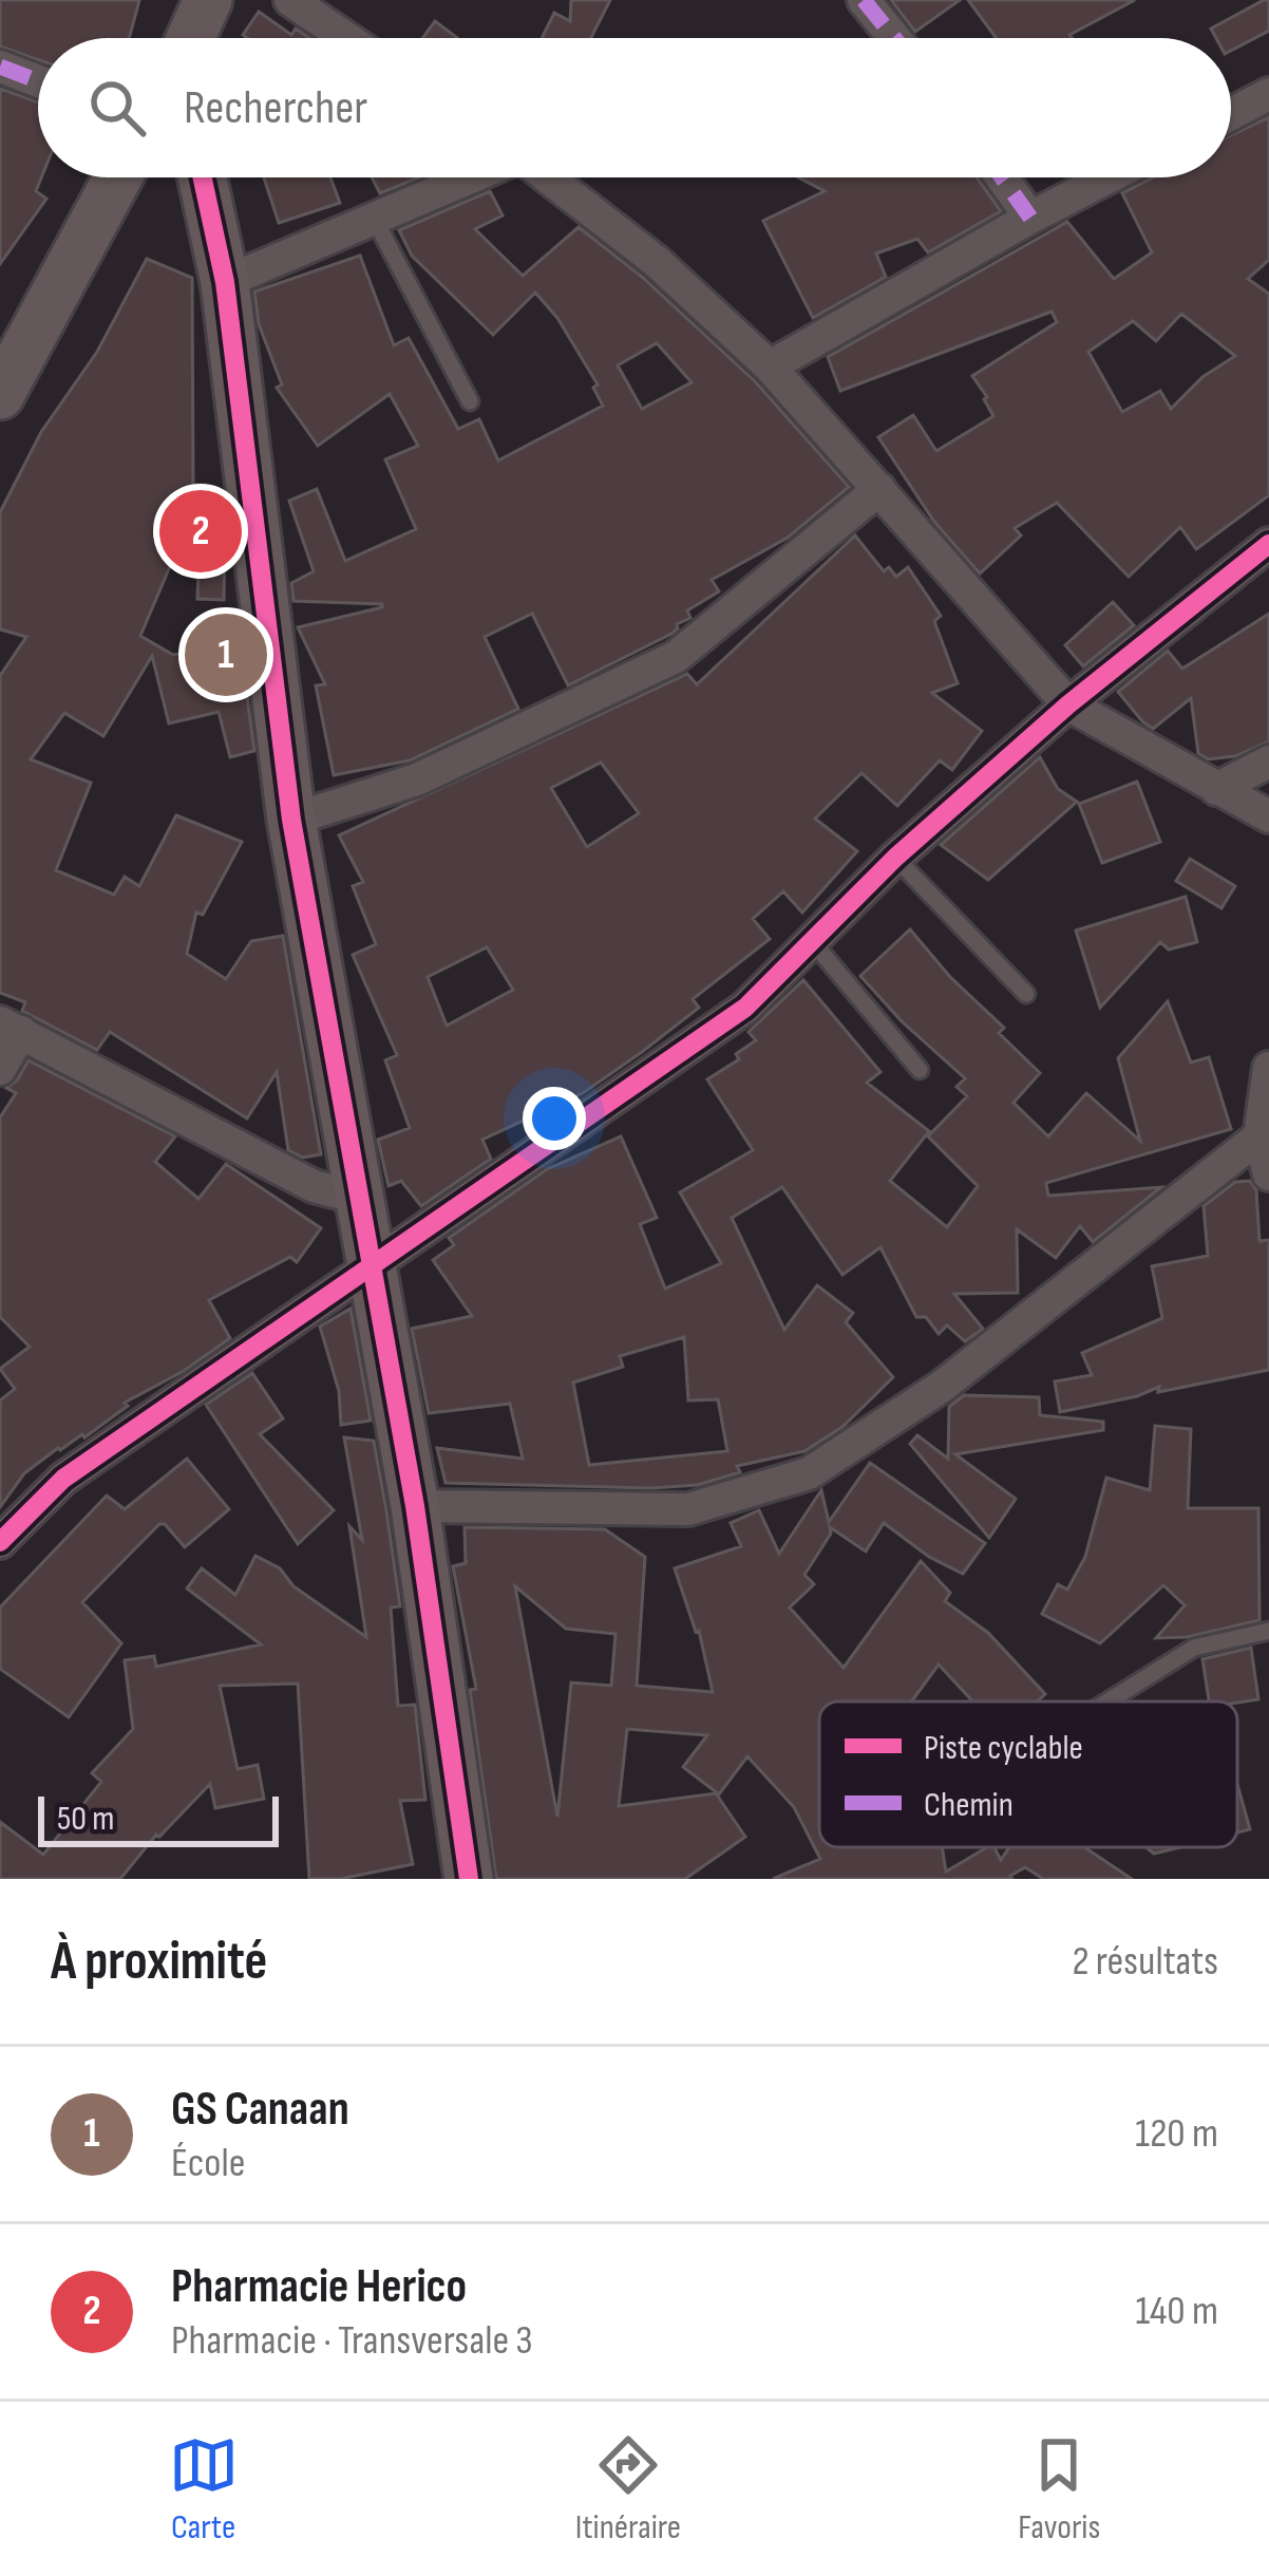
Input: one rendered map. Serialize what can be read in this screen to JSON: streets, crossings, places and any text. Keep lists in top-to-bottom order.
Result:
{
  "legend": ["Piste cyclable", "Chemin"],
  "scale_bar": "50 m",
  "page": {
    "search": "Rechercher",
    "pins": ["2", "1"],
    "scale": "50 m",
    "heading": ["À proximité", "2 résultats"],
    "list": [
      {
        "mark": "1",
        "name": "GS Canaan",
        "note": "École",
        "value": "120 m"
      },
      {
        "mark": "2",
        "name": "Pharmacie Herico",
        "note": "Pharmacie · Transversale 3",
        "value": "140 m"
      }
    ],
    "nav": ["Carte", "Itinéraire", "Favoris"]
  }
}
